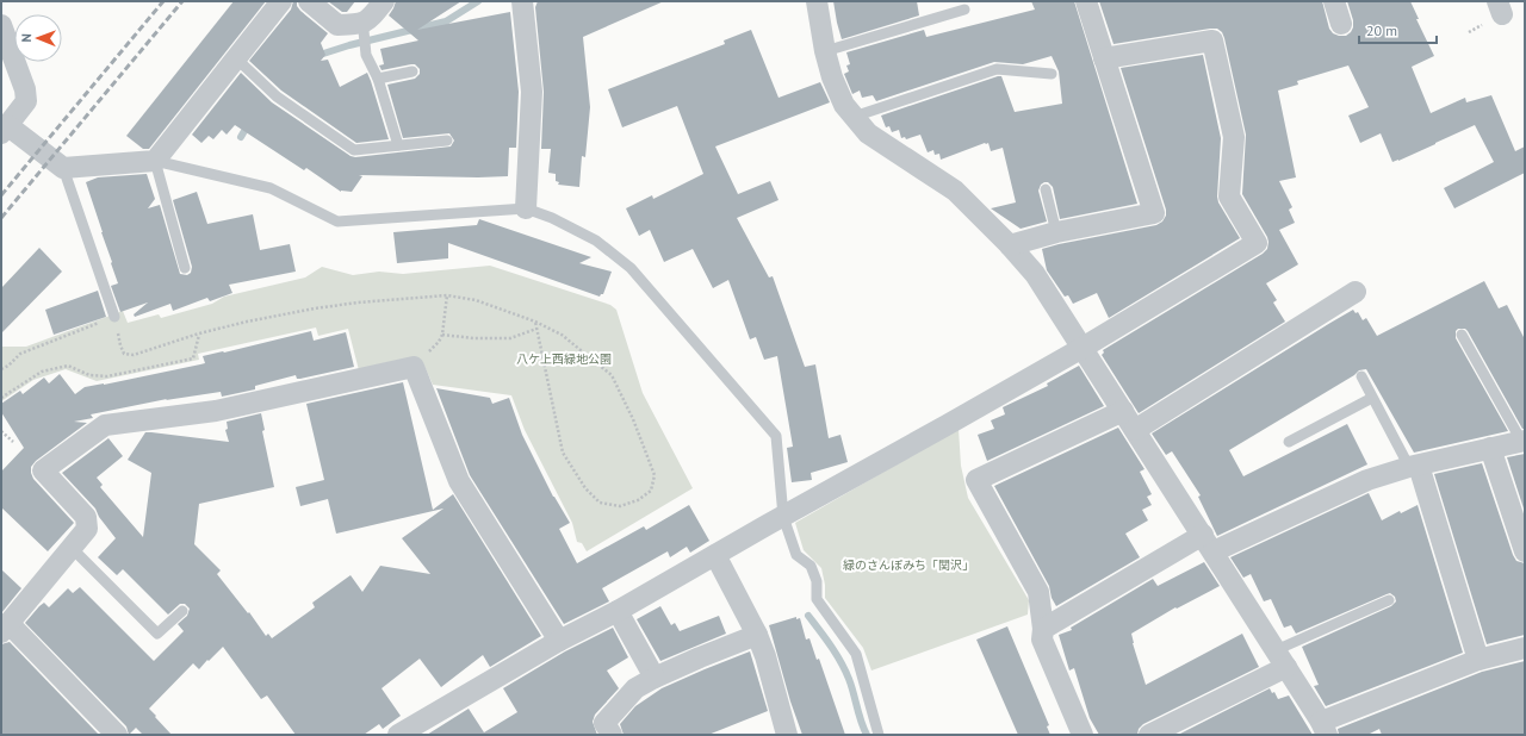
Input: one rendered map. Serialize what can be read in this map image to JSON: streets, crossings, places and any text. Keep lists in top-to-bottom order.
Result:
{
  "parks": ["八ケ上西緑地公園", "緑のさんぽみち「関沢」"],
  "scale_bar": "20 m",
  "north": "left"
}
